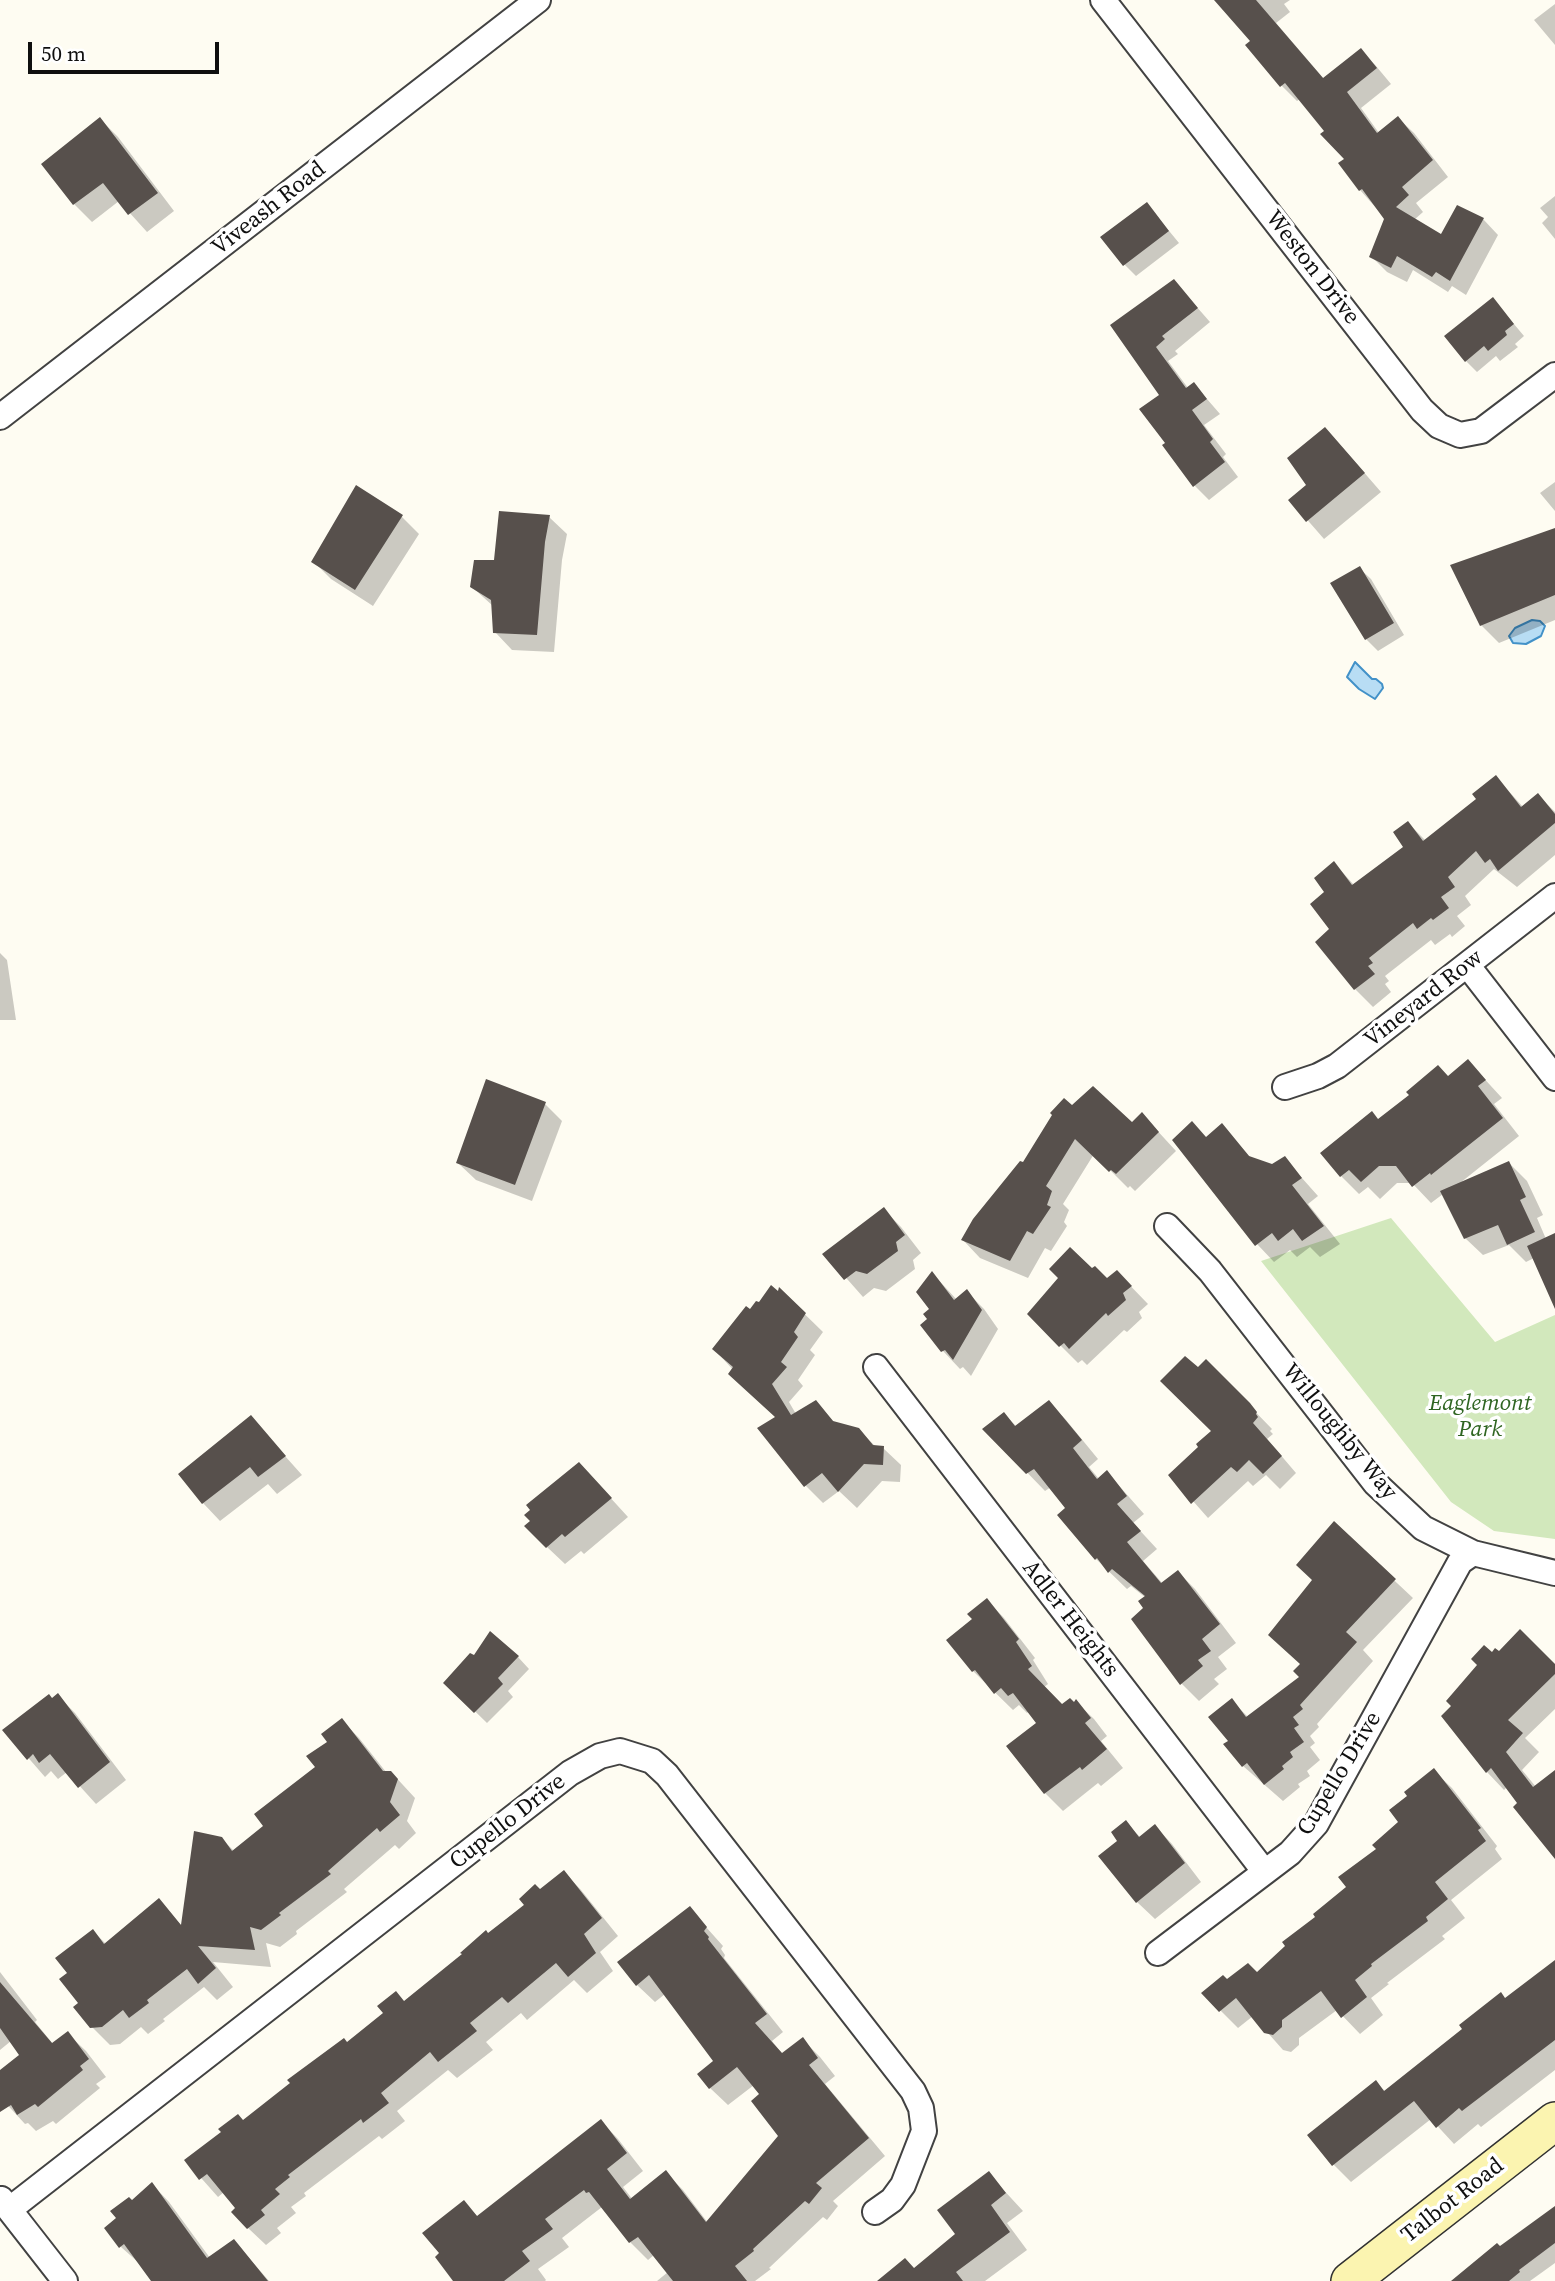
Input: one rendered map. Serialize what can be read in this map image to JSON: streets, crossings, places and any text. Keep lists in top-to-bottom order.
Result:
{
  "streets": {
    "main road": ["Talbot Road"],
    "street": [
      "Viveash Road",
      "Weston Drive",
      "Vineyard Row",
      "Willoughby Way",
      "Adler Heights",
      "Cupello Drive"
    ]
  },
  "crossings": [
    ["Willoughby Way", "Cupello Drive"],
    ["Adler Heights", "Cupello Drive"]
  ],
  "parks": ["Eaglemont Park"],
  "scale_bar": "50 m"
}
